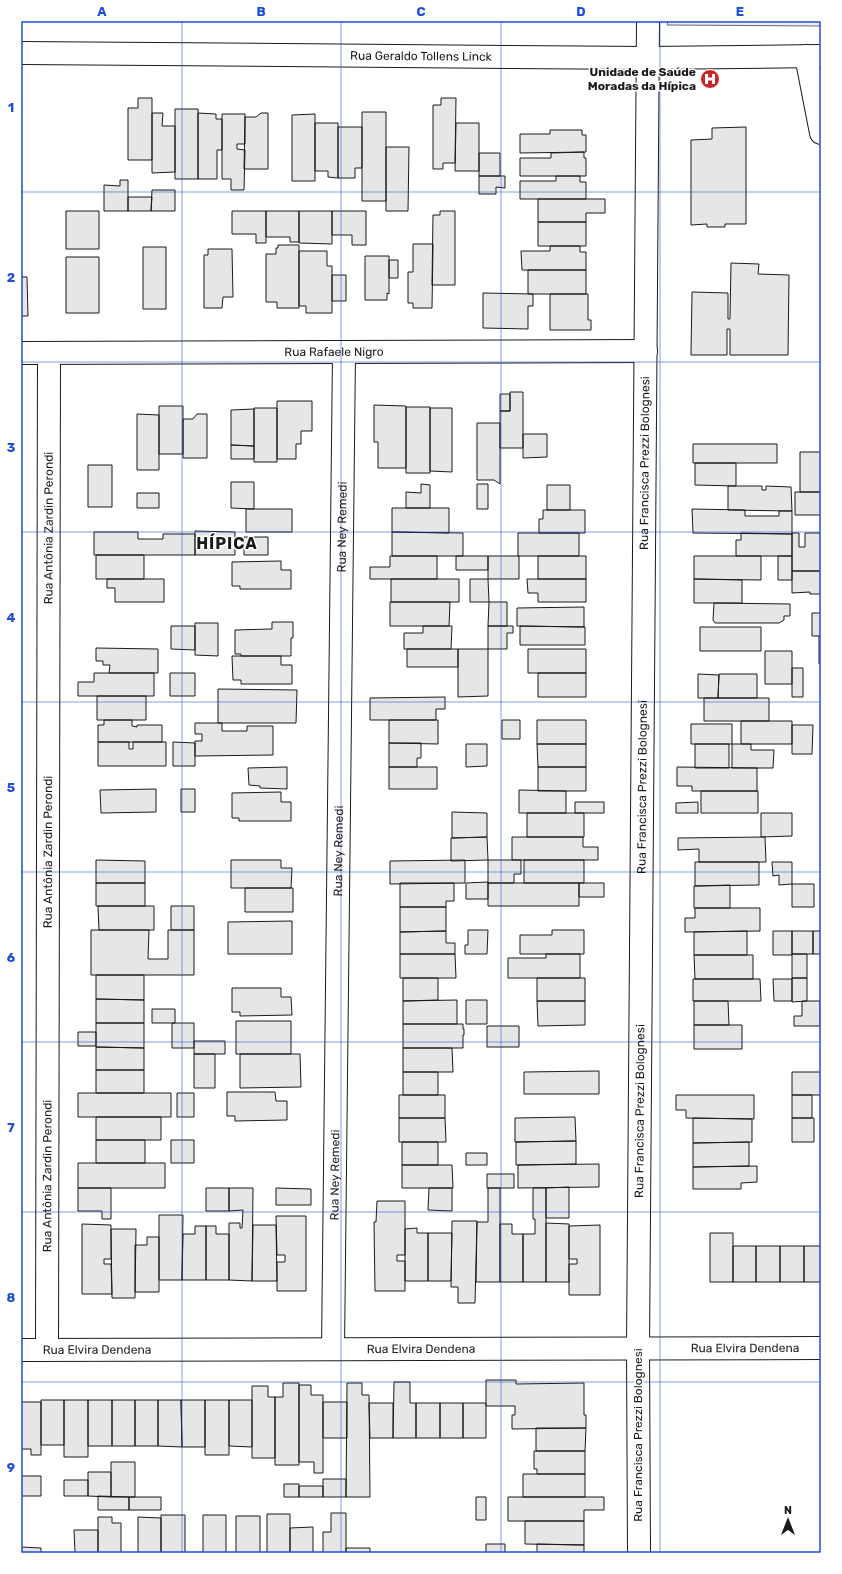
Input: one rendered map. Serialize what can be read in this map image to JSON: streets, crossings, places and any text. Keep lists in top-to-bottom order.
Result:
{
  "streets": {
    "street": [
      "Rua Geraldo Tollens Linck",
      "Rua Rafaele Nigro",
      "Rua Francisca Prezzi Bolognesi",
      "Rua Ney Remedi",
      "Rua Antônia Zardin Perondi",
      "Rua Elvira Dendena"
    ]
  },
  "crossings": [
    ["Rua Geraldo Tollens Linck", "Rua Francisca Prezzi Bolognesi"],
    ["Rua Rafaele Nigro", "Rua Francisca Prezzi Bolognesi"],
    ["Rua Rafaele Nigro", "Rua Ney Remedi"],
    ["Rua Rafaele Nigro", "Rua Antônia Zardin Perondi"],
    ["Rua Francisca Prezzi Bolognesi", "Rua Elvira Dendena"],
    ["Rua Ney Remedi", "Rua Elvira Dendena"],
    ["Rua Antônia Zardin Perondi", "Rua Elvira Dendena"]
  ],
  "districts": ["HÍPICA"],
  "places": {
    "hospital": ["Unidade de Saúde Moradas da Hípica"]
  },
  "north": "top",
  "grid": {
    "columns": [
      "A",
      "B",
      "C",
      "D",
      "E"
    ],
    "rows": [
      "1",
      "2",
      "3",
      "4",
      "5",
      "6",
      "7",
      "8",
      "9"
    ]
  }
}
